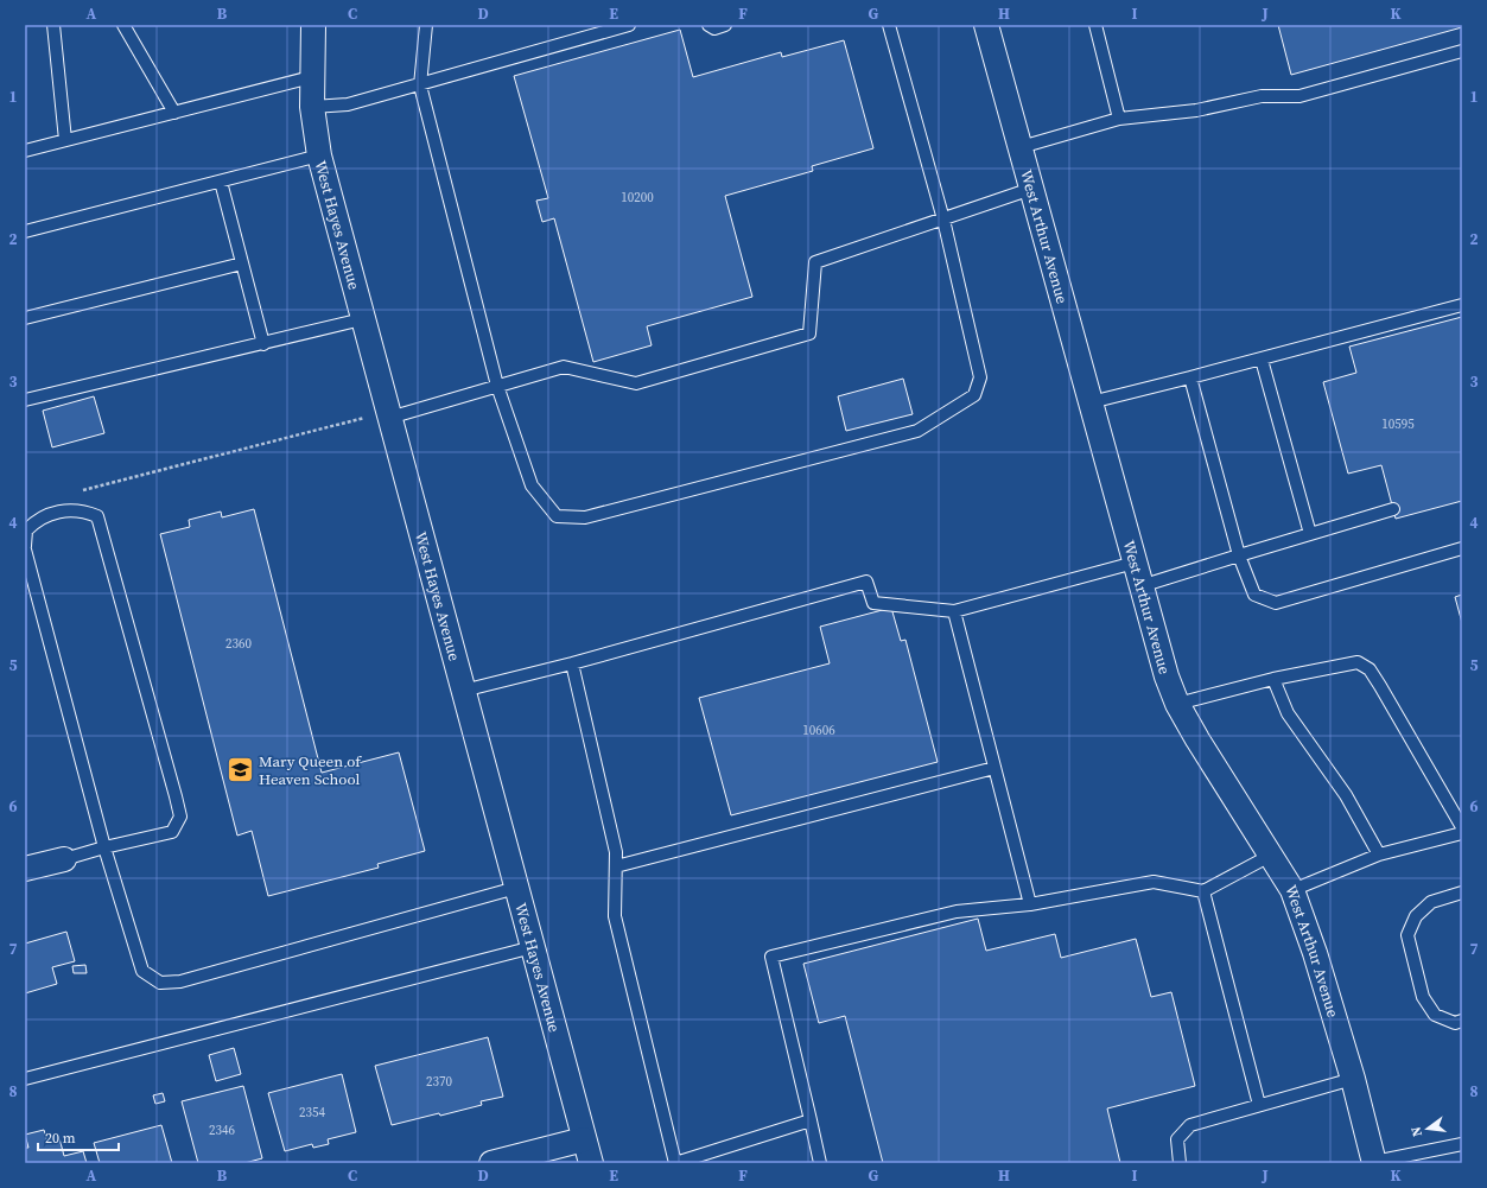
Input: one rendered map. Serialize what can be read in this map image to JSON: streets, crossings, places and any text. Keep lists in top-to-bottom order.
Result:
{
  "streets": {
    "street": ["West Hayes Avenue", "West Arthur Avenue"]
  },
  "places": {
    "school or university": ["Mary Queen of Heaven School"]
  },
  "house_numbers": [
    "10200",
    "10595",
    "2360",
    "10606",
    "2370",
    "2354",
    "2346"
  ],
  "scale_bar": "20 m",
  "north": "left",
  "grid": {
    "columns": [
      "A",
      "B",
      "C",
      "D",
      "E",
      "F",
      "G",
      "H",
      "I",
      "J",
      "K"
    ],
    "rows": [
      "1",
      "2",
      "3",
      "4",
      "5",
      "6",
      "7",
      "8"
    ]
  }
}
